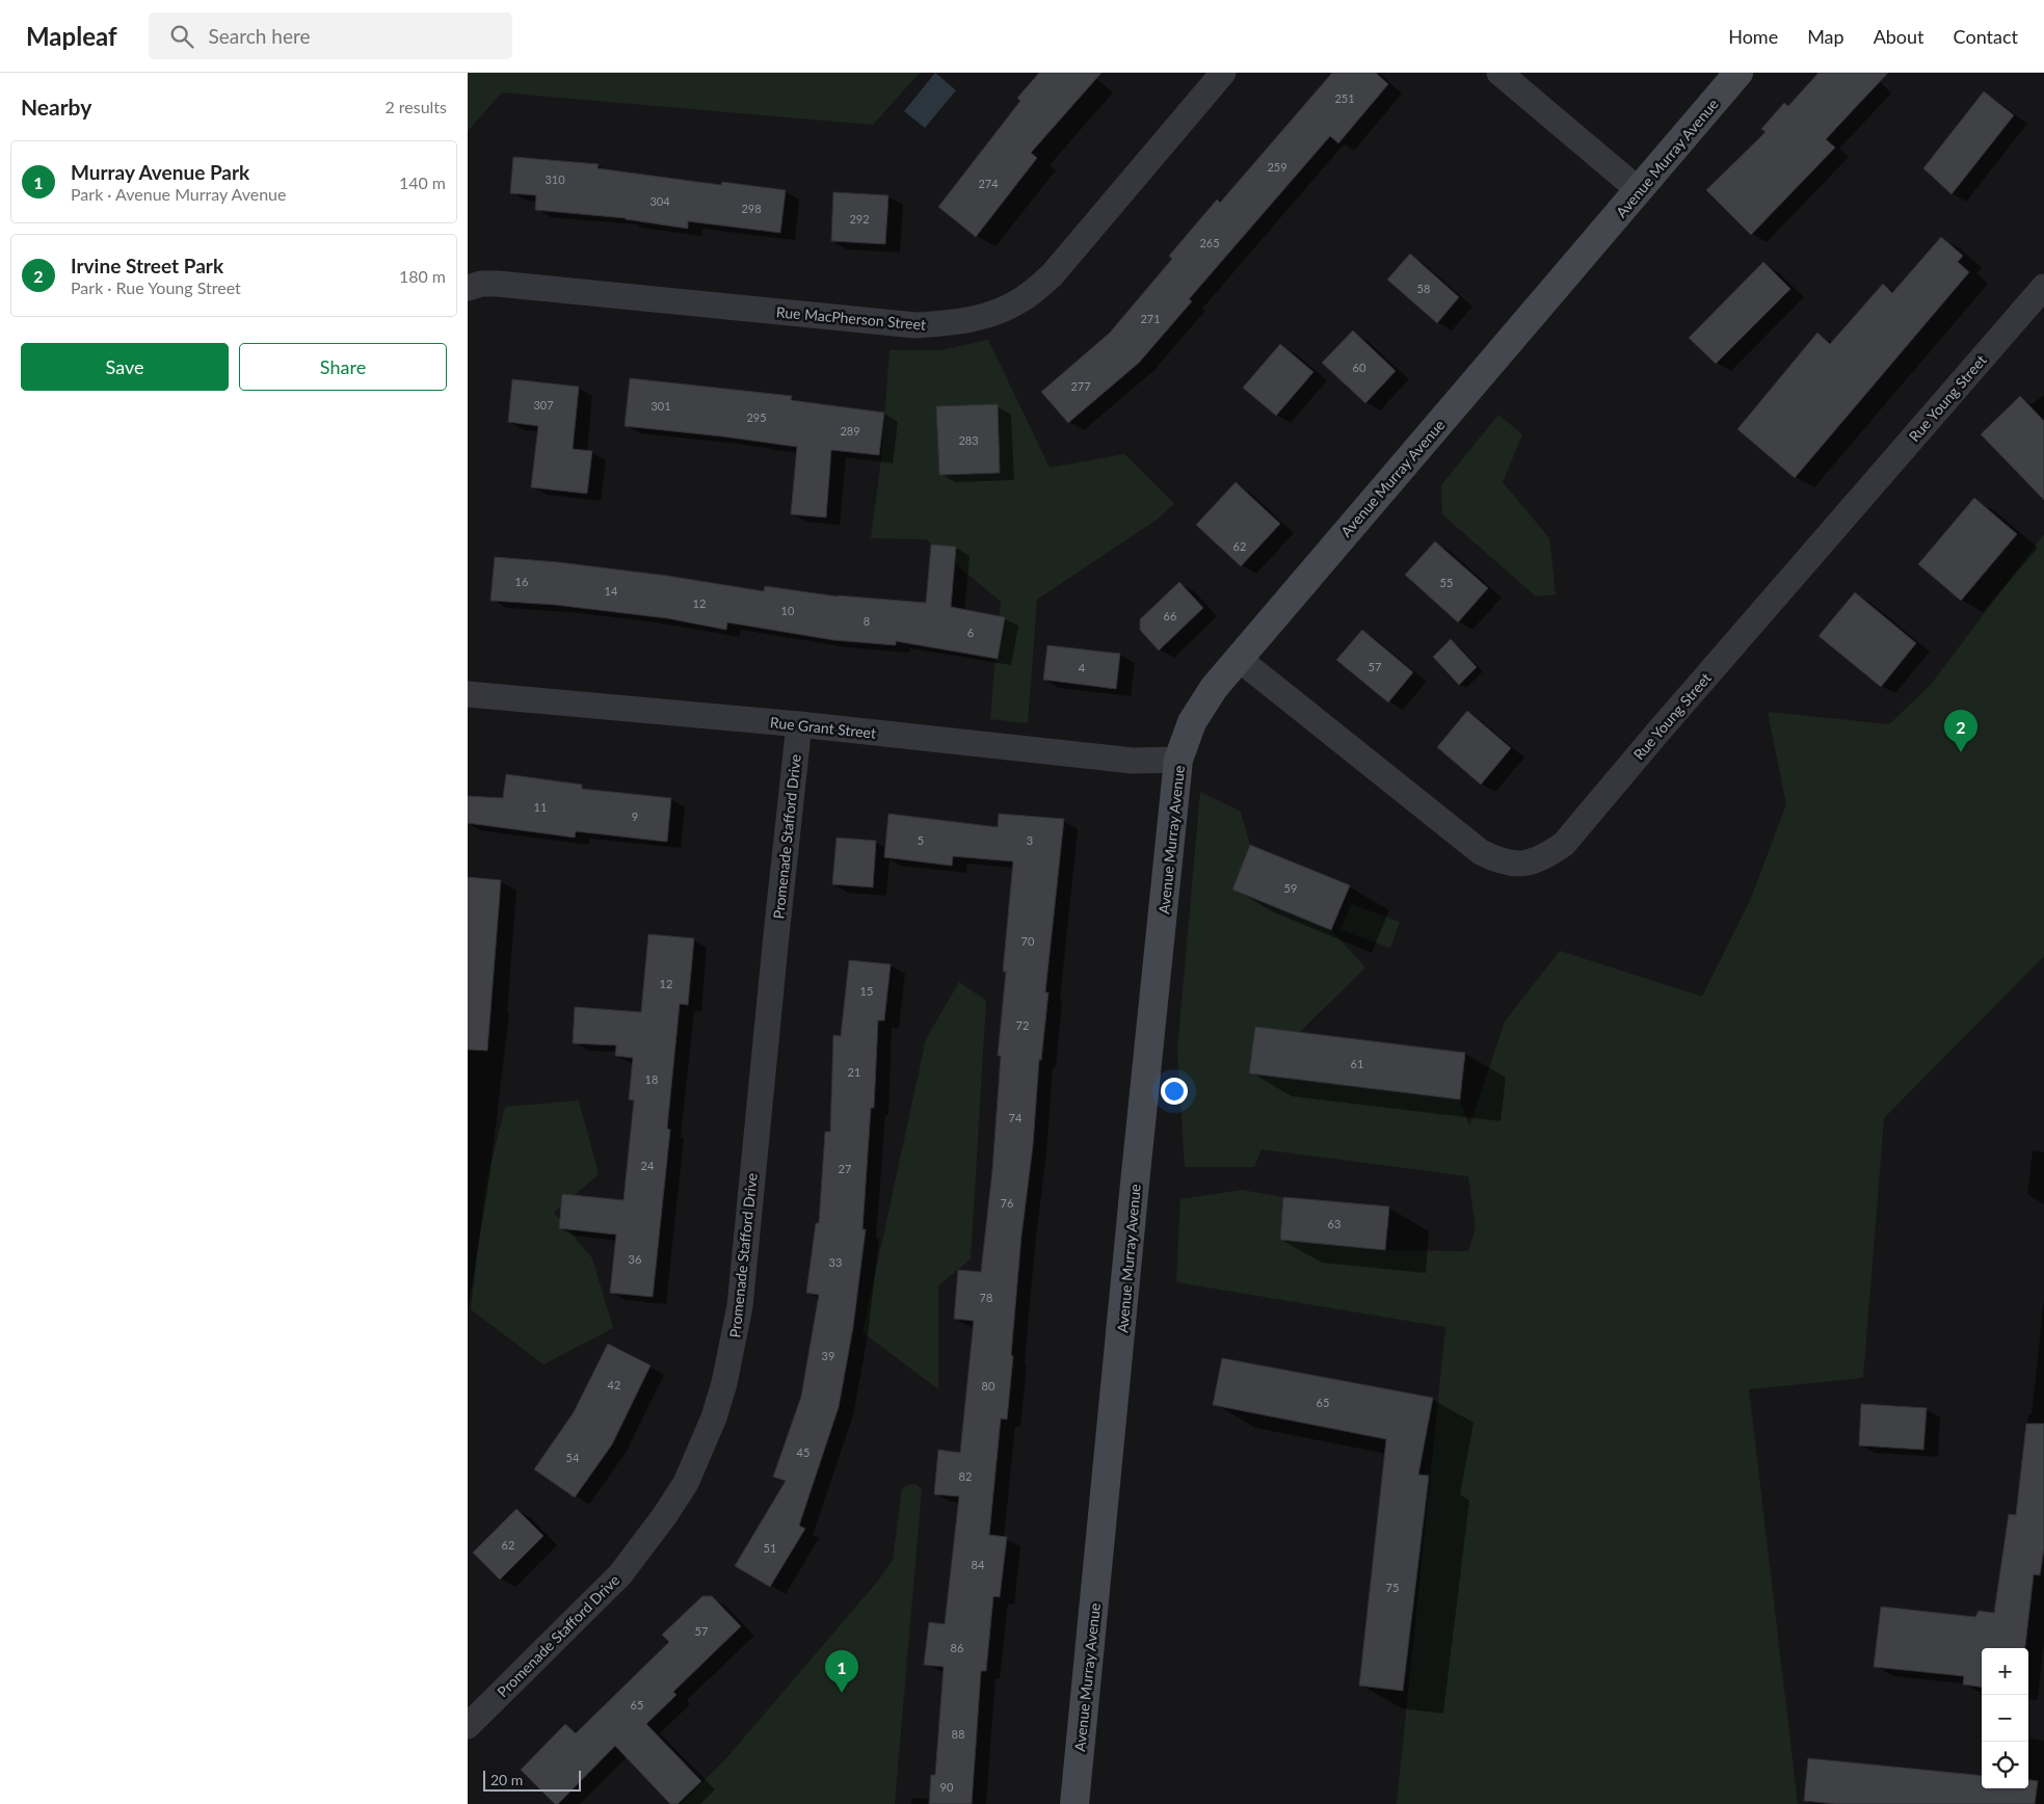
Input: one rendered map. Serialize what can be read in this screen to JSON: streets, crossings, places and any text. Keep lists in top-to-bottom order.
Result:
{
  "streets": {
    "street": [
      "Avenue Murray Avenue",
      "Rue MacPherson Street",
      "Rue Young Street",
      "Rue Grant Street",
      "Promenade Stafford Drive"
    ]
  },
  "crossings": [
    ["Avenue Murray Avenue", "Rue Young Street"],
    ["Avenue Murray Avenue", "Rue Grant Street"],
    ["Rue Grant Street", "Promenade Stafford Drive"]
  ],
  "house_numbers": [
    "251",
    "259",
    "310",
    "274",
    "304",
    "298",
    "292",
    "265",
    "58",
    "271",
    "60",
    "277",
    "307",
    "301",
    "295",
    "289",
    "283",
    "62",
    "16",
    "55",
    "14",
    "12",
    "10",
    "66",
    "8",
    "6",
    "57",
    "4",
    "11",
    "9",
    "5",
    "3",
    "59",
    "70",
    "12",
    "15",
    "72",
    "61",
    "21",
    "18",
    "74",
    "24",
    "27",
    "76",
    "63",
    "36",
    "33",
    "78",
    "39",
    "42",
    "80",
    "65",
    "45",
    "54",
    "82",
    "62",
    "51",
    "84",
    "75",
    "57",
    "86",
    "65",
    "88",
    "90"
  ],
  "scale_bar": "20 m",
  "page": {
    "header": "Mapleaf",
    "search": "Search here",
    "nav": [
      "Home",
      "Map",
      "About",
      "Contact"
    ],
    "heading": ["Nearby", "2 results"],
    "list": [
      {
        "mark": "1",
        "name": "Murray Avenue Park",
        "note": "Park · Avenue Murray Avenue",
        "value": "140 m"
      },
      {
        "mark": "2",
        "name": "Irvine Street Park",
        "note": "Park · Rue Young Street",
        "value": "180 m"
      }
    ],
    "buttons": ["Save", "Share"],
    "pins": ["2", "1"],
    "map_buttons": ["+", "−"],
    "scale": "20 m"
  }
}
